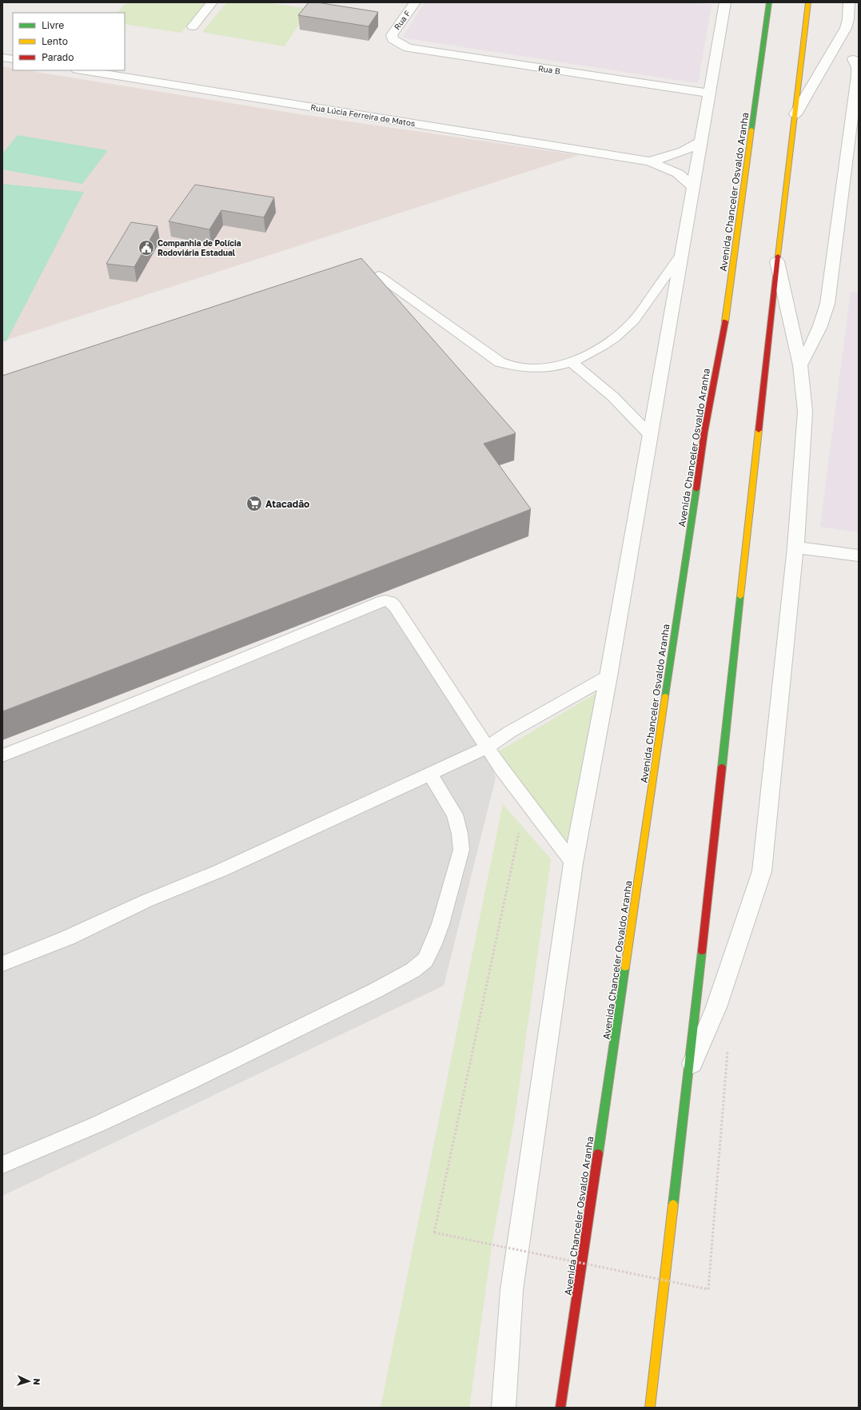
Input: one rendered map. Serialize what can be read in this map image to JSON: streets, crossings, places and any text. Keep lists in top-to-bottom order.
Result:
{
  "streets": {
    "main road": ["Avenida Chanceler Osvaldo Aranha"],
    "street": ["Rua F", "Rua B", "Rua Lúcia Ferreira de Matos"]
  },
  "crossings": [
    ["Rua F", "Rua B"]
  ],
  "places": {
    "public building": ["Companhia de Polícia Rodoviária Estadual"],
    "supermarket": ["Atacadão"]
  },
  "legend": ["Livre", "Lento", "Parado"],
  "north": "right"
}
